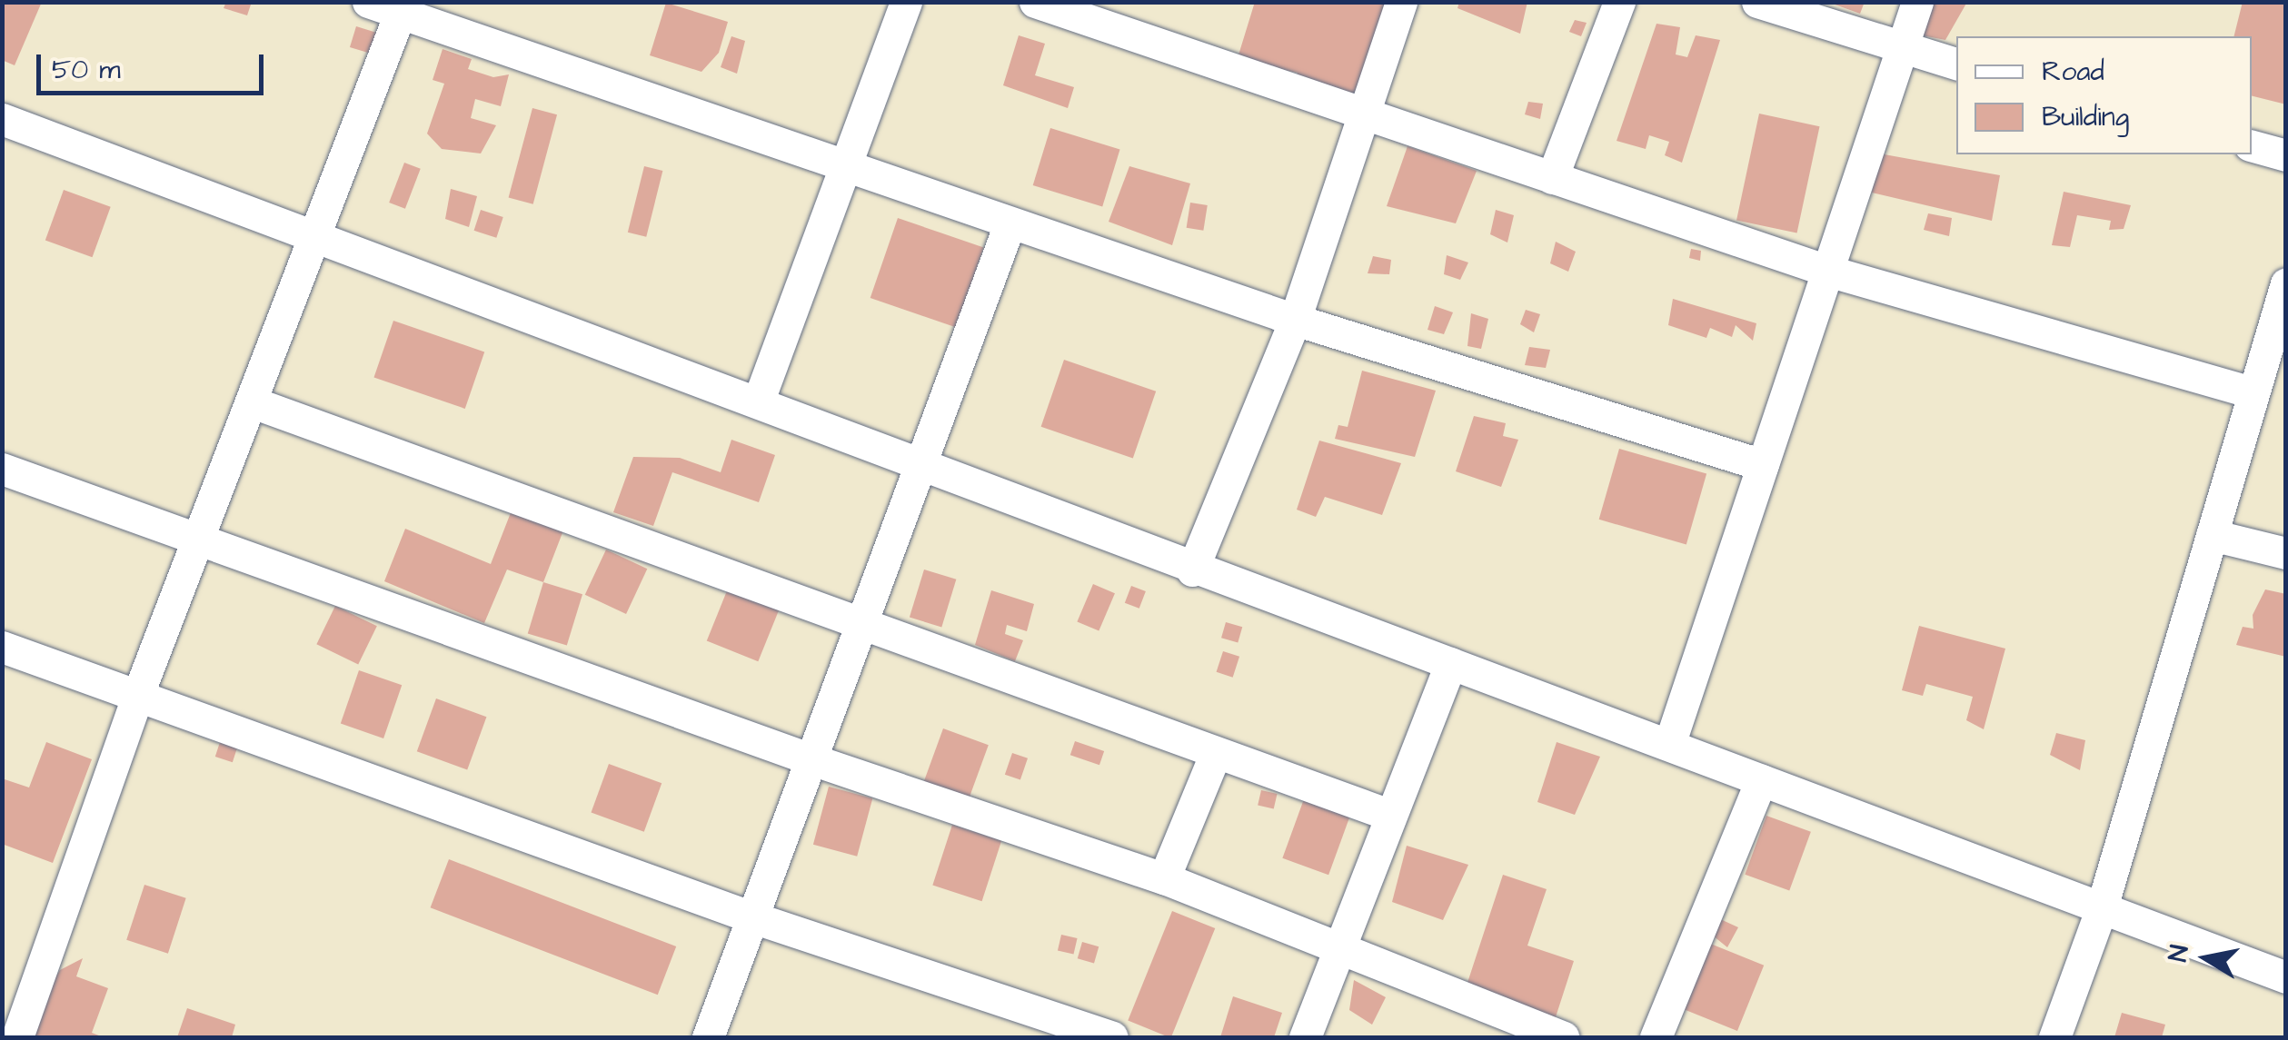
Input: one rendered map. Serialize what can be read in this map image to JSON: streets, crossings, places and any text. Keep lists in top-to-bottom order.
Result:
{
  "legend": ["Road", "Building"],
  "scale_bar": "50 m",
  "north": "left"
}
